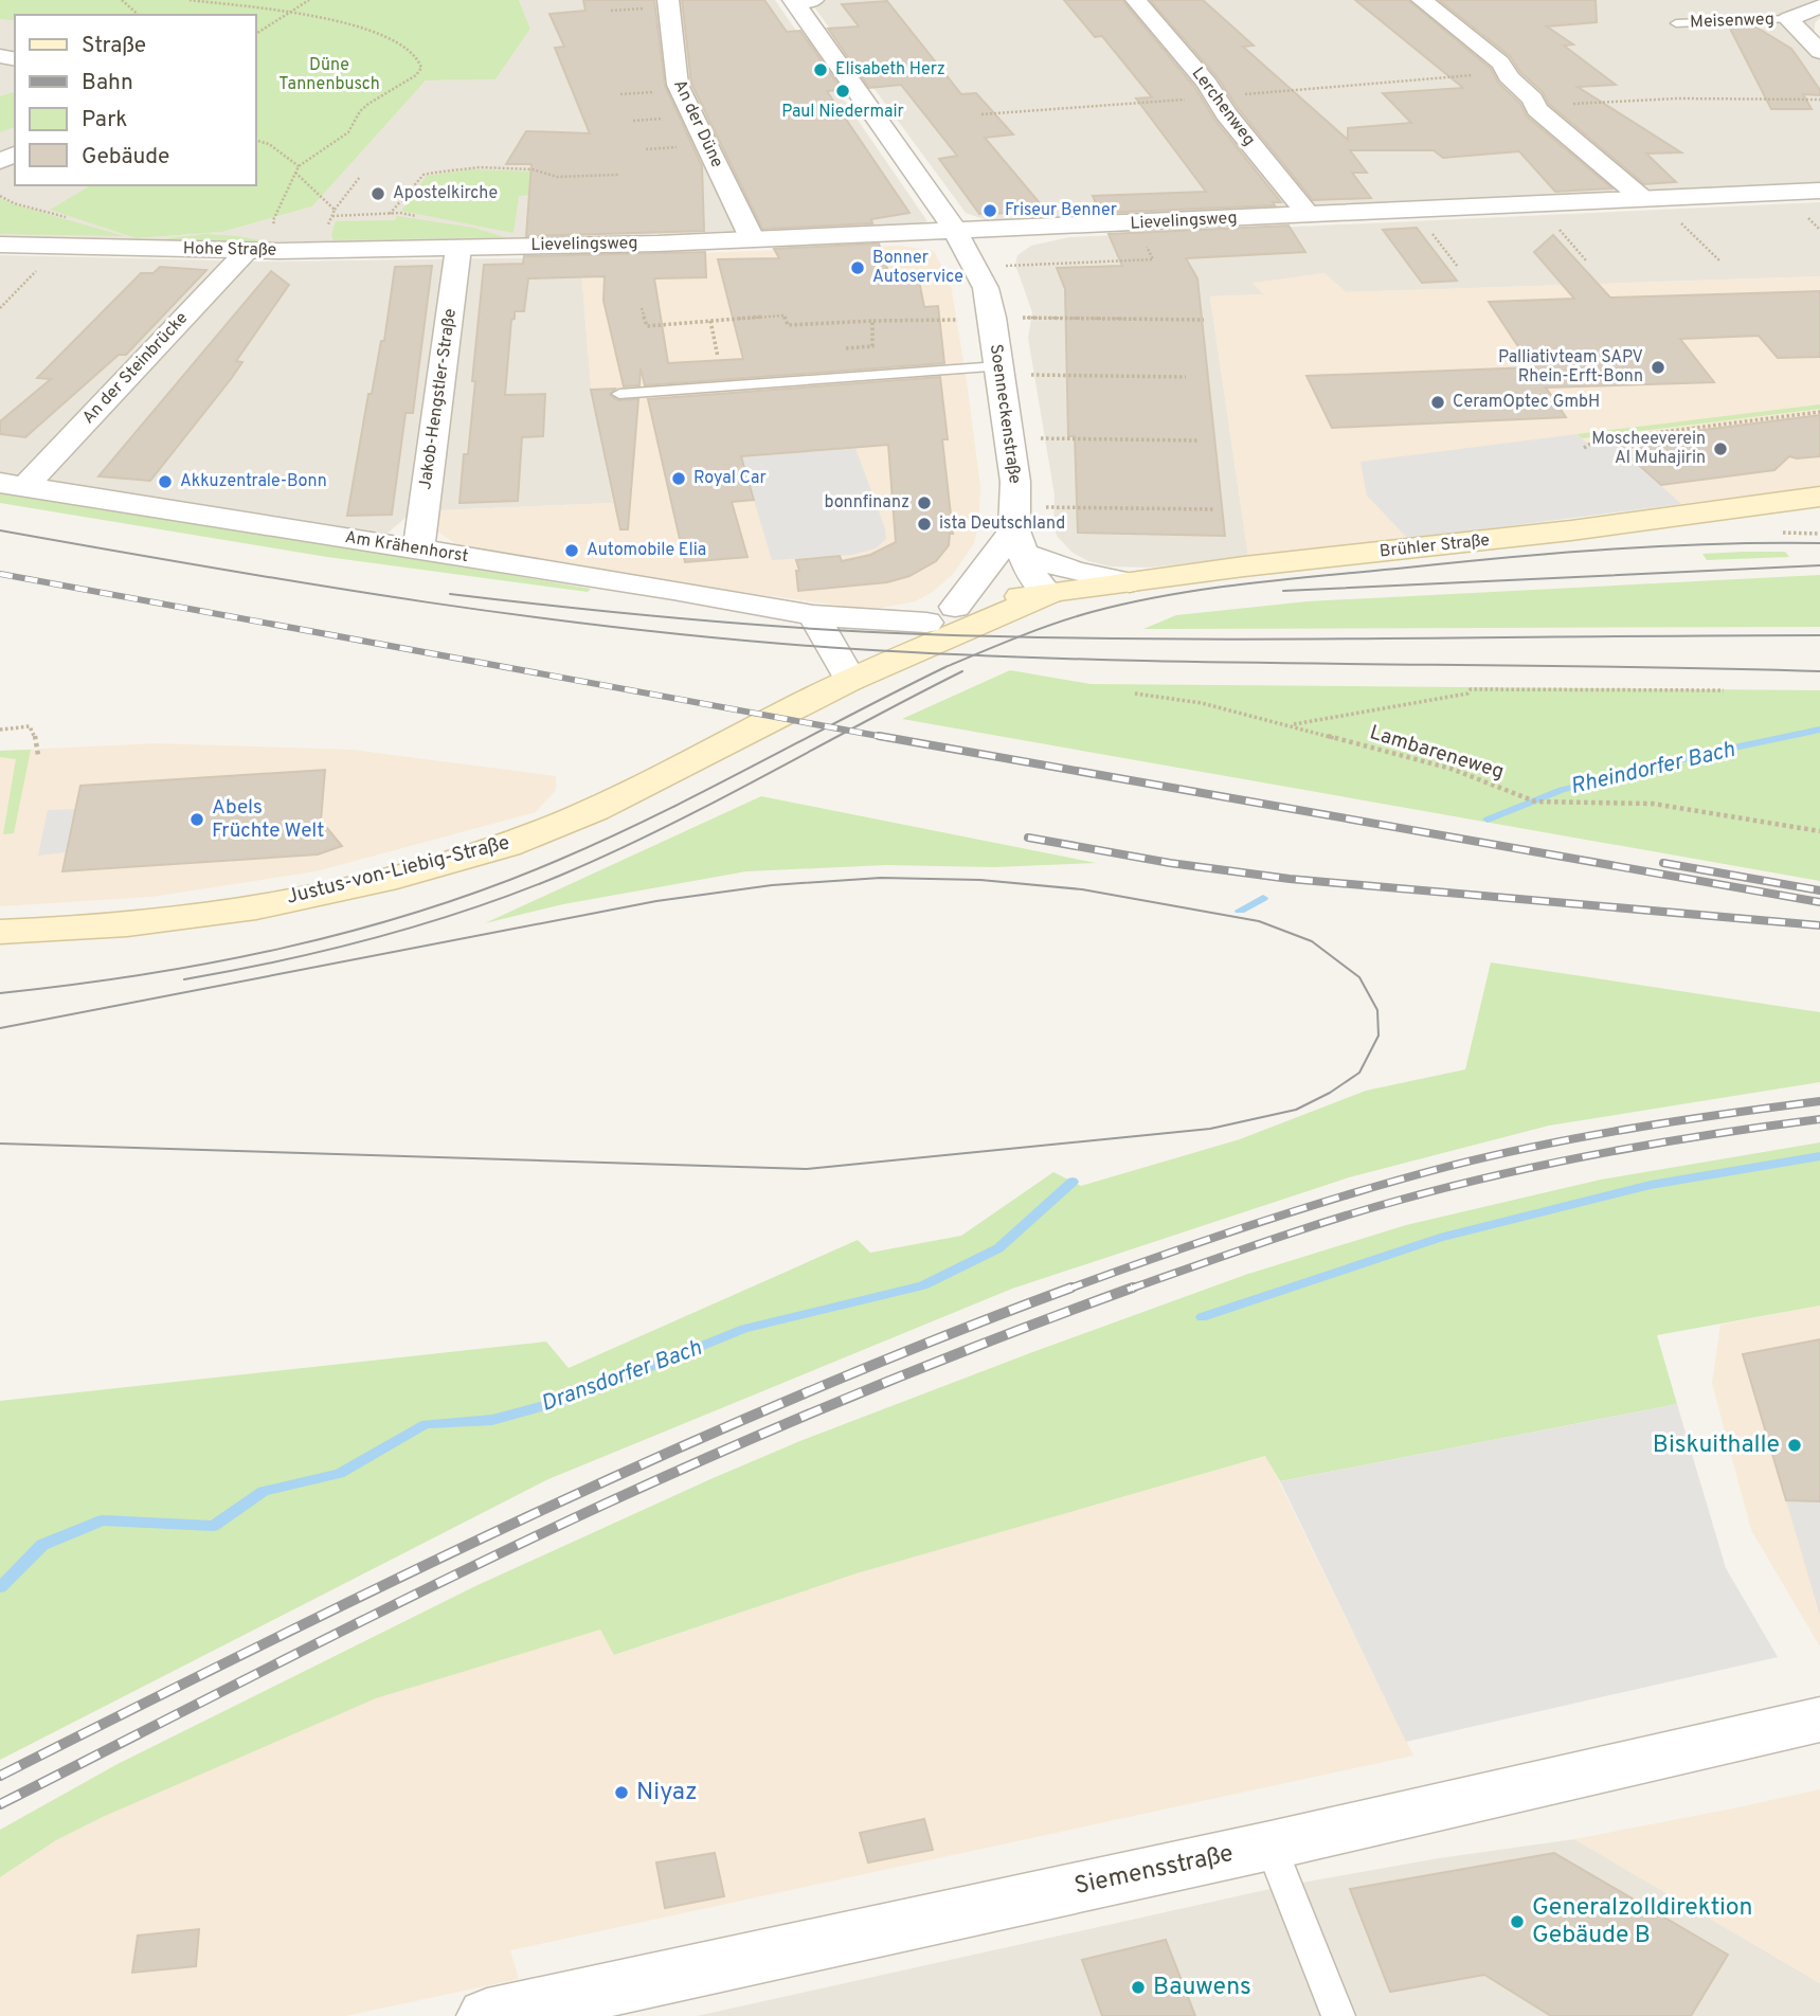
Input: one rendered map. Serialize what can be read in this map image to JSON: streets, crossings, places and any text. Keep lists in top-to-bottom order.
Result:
{
  "streets": {
    "main road": ["Brühler Straße", "Justus-von-Liebig-Straße"],
    "street": [
      "Meisenweg",
      "Lerchenweg",
      "An der Düne",
      "Lievelingsweg",
      "Hohe Straße",
      "An der Steinbrücke",
      "Jakob-Hengstler-Straße",
      "Soenneckenstraße",
      "Am Krähenhorst",
      "Siemensstraße"
    ],
    "path": ["Lambareneweg"]
  },
  "crossings": [
    ["Lerchenweg", "Lievelingsweg"],
    ["An der Düne", "Lievelingsweg"],
    ["Lievelingsweg", "Hohe Straße"],
    ["Lievelingsweg", "Jakob-Hengstler-Straße"],
    ["Lievelingsweg", "Soenneckenstraße"],
    ["Hohe Straße", "An der Steinbrücke"],
    ["Hohe Straße", "Jakob-Hengstler-Straße"],
    ["An der Steinbrücke", "Am Krähenhorst"],
    ["Jakob-Hengstler-Straße", "Am Krähenhorst"],
    ["Soenneckenstraße", "Brühler Straße"],
    ["Soenneckenstraße", "Justus-von-Liebig-Straße"],
    ["Brühler Straße", "Justus-von-Liebig-Straße"],
    ["Am Krähenhorst", "Justus-von-Liebig-Straße"]
  ],
  "water": ["Rheindorfer Bach", "Dransdorfer Bach"],
  "parks": ["Düne Tannenbusch"],
  "places": [
    "Elisabeth Herz",
    "Paul Niedermair",
    "Apostelkirche",
    "Friseur Benner",
    "Bonner Autoservice",
    "Palliativteam SAPV Rhein-Erft-Bonn",
    "CeramOptec GmbH",
    "Moscheeverein Al Muhajirin",
    "Royal Car",
    "Akkuzentrale-Bonn",
    "bonnfinanz",
    "ista Deutschland",
    "Automobile Elia",
    "Abels Früchte Welt",
    "Biskuithalle",
    "Niyaz",
    "Generalzolldirektion Gebäude B",
    "Bauwens"
  ],
  "legend": [
    "Straße",
    "Bahn",
    "Park",
    "Gebäude"
  ]
}
